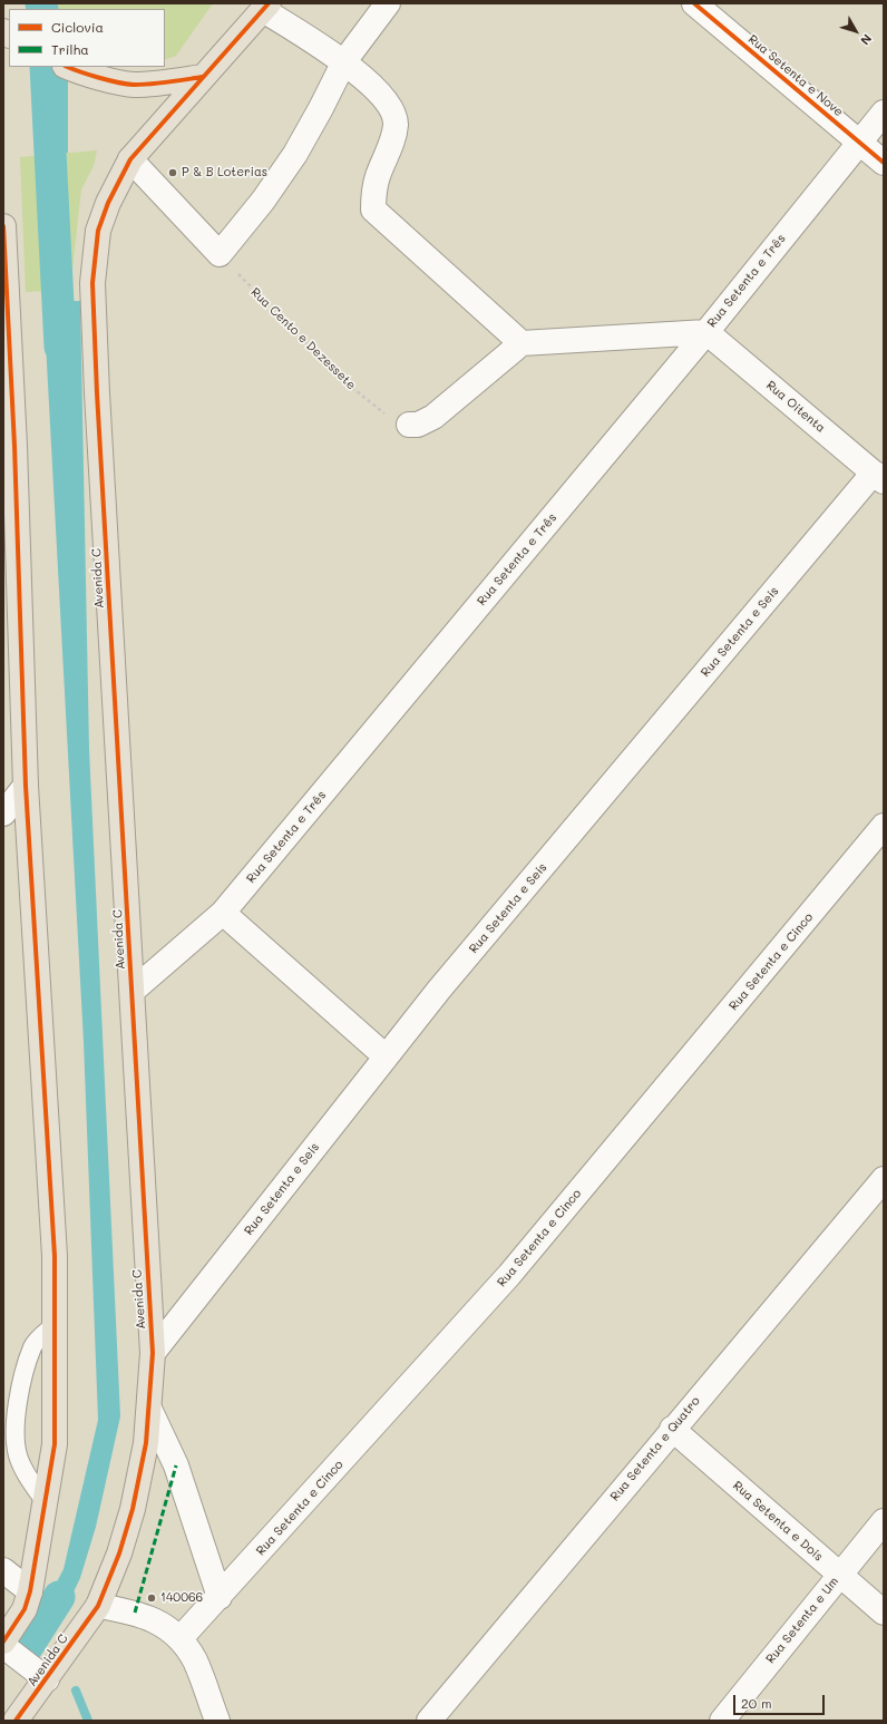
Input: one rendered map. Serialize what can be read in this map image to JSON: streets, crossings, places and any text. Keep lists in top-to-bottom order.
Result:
{
  "streets": {
    "main road": ["Avenida C"],
    "street": [
      "Rua Setenta e Nove",
      "Rua Setenta e Três",
      "Rua Oitenta",
      "Rua Setenta e Seis",
      "Rua Setenta e Cinco",
      "Rua Setenta e Quatro",
      "Rua Setenta e Dois",
      "Rua Setenta e Um"
    ],
    "path": ["Rua Cento e Dezessete"]
  },
  "crossings": [
    ["Rua Setenta e Nove", "Rua Setenta e Três"],
    ["Rua Setenta e Três", "Rua Oitenta"],
    ["Rua Setenta e Três", "Avenida C"],
    ["Rua Oitenta", "Rua Setenta e Seis"],
    ["Avenida C", "Rua Setenta e Seis"],
    ["Rua Setenta e Quatro", "Rua Setenta e Dois"],
    ["Rua Setenta e Dois", "Rua Setenta e Um"]
  ],
  "places": ["P & B Loterias", "140066"],
  "legend": ["Ciclovia", "Trilha"],
  "scale_bar": "20 m",
  "north": "bottom right"
}
